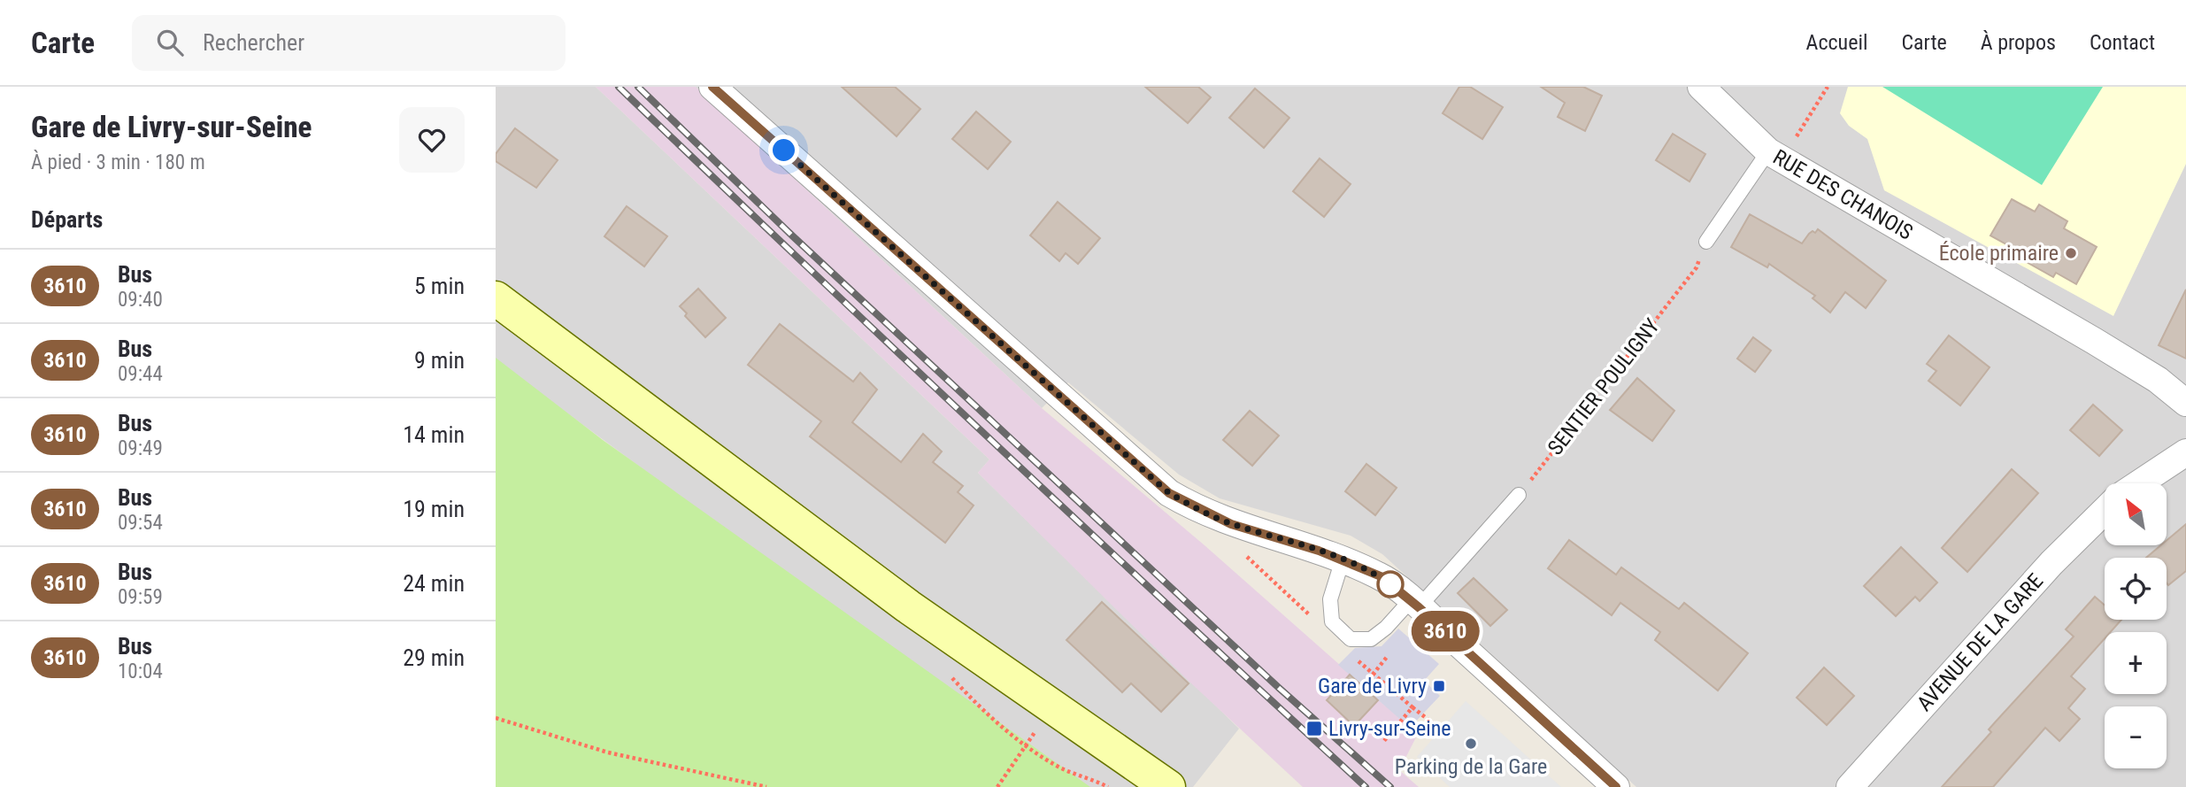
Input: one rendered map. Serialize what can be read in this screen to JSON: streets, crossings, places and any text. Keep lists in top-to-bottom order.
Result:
{
  "streets": {
    "street": ["RUE DES CHANOIS", "AVENUE DE LA GARE"],
    "path": ["SENTIER POULIGNY"]
  },
  "places": {
    "other": ["École primaire", "Parking de la Gare"],
    "transit": ["Gare de Livry", "Livry-sur-Seine"]
  },
  "lines": ["bus line 3610"],
  "north": "top left",
  "page": {
    "header": "Carte",
    "search": "Rechercher",
    "nav": [
      "Accueil",
      "Carte",
      "À propos",
      "Contact"
    ],
    "heading": [
      ["Gare de Livry-sur-Seine", "À pied · 3 min · 180 m"],
      "Départs"
    ],
    "on_map": "3610",
    "list": [
      {
        "mark": "3610",
        "name": "Bus",
        "note": "09:40",
        "value": "5 min"
      },
      {
        "mark": "3610",
        "name": "Bus",
        "note": "09:44",
        "value": "9 min"
      },
      {
        "mark": "3610",
        "name": "Bus",
        "note": "09:49",
        "value": "14 min"
      },
      {
        "mark": "3610",
        "name": "Bus",
        "note": "09:54",
        "value": "19 min"
      },
      {
        "mark": "3610",
        "name": "Bus",
        "note": "09:59",
        "value": "24 min"
      },
      {
        "mark": "3610",
        "name": "Bus",
        "note": "10:04",
        "value": "29 min"
      }
    ],
    "map_buttons": ["+", "−"]
  }
}
